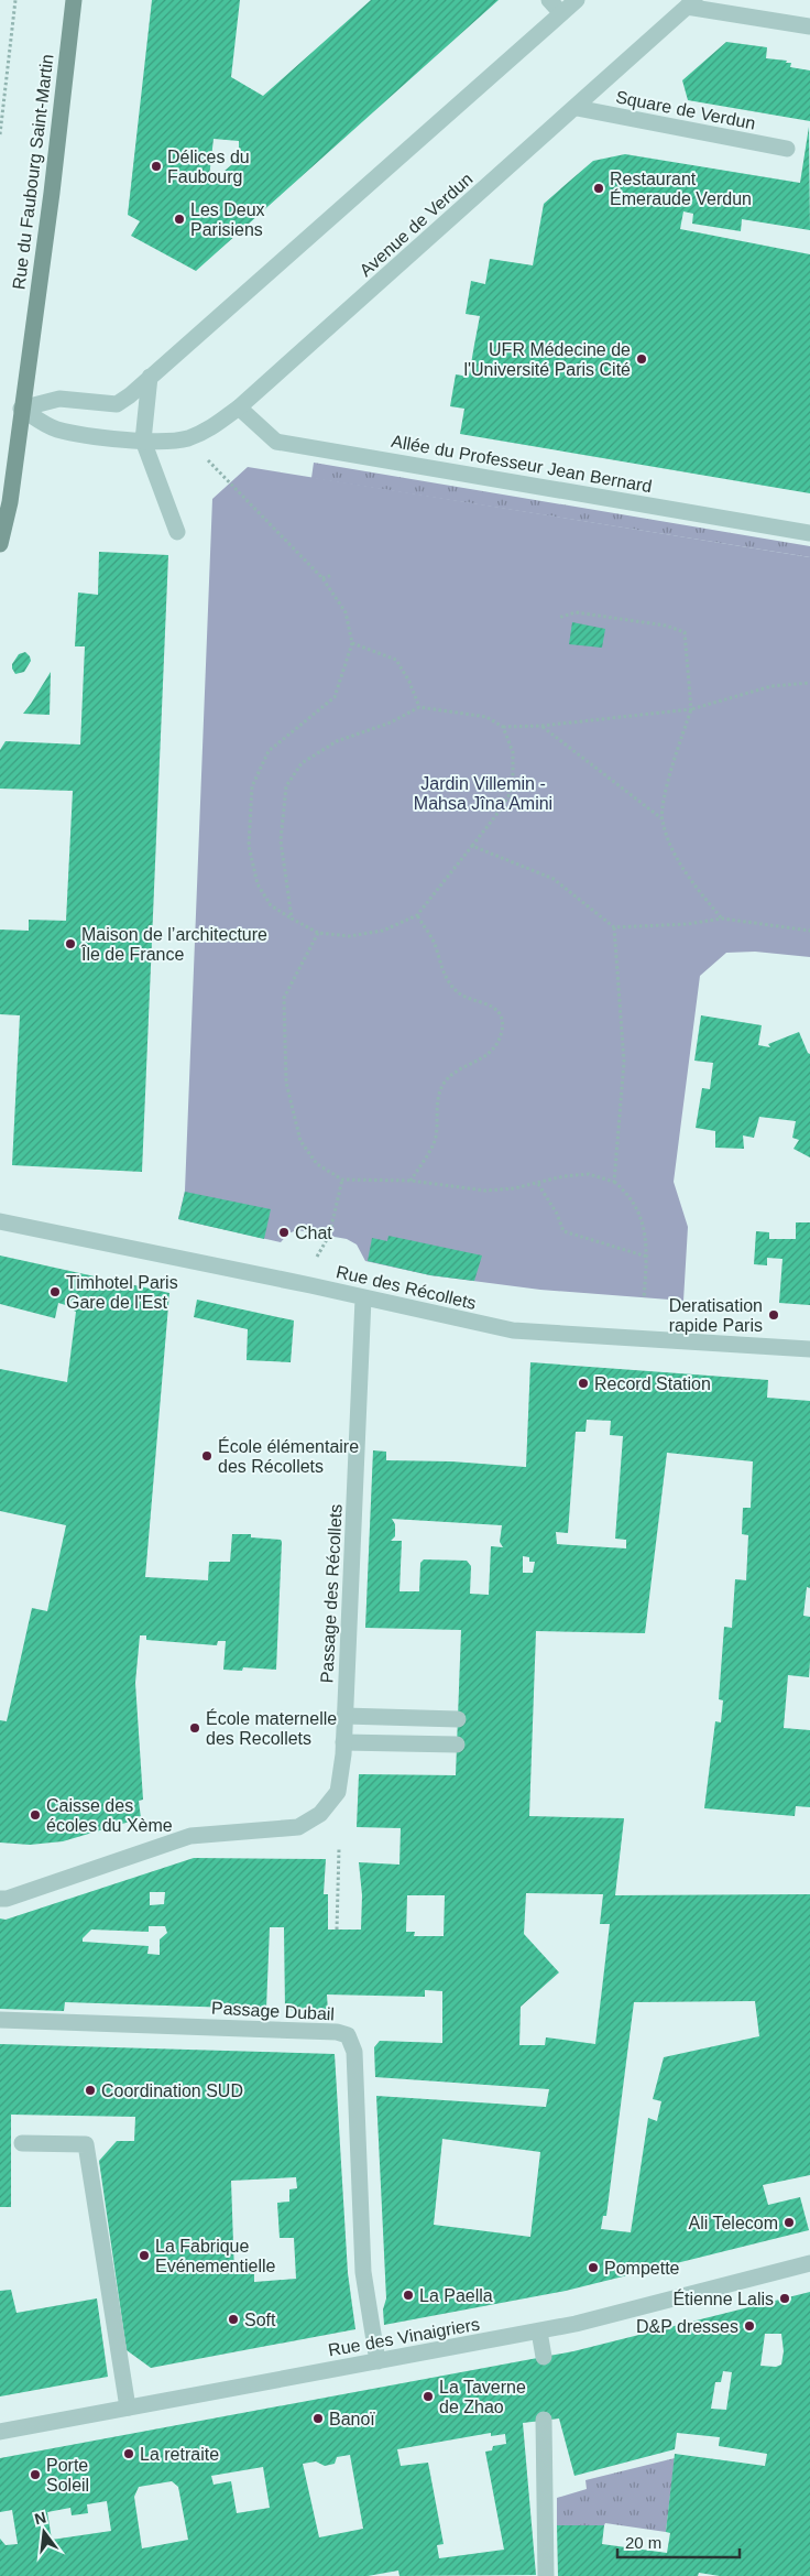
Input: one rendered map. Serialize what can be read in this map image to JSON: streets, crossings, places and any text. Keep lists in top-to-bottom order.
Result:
{
  "streets": {
    "main road": ["Rue du Faubourg Saint-Martin"],
    "street": [
      "Square de Verdun",
      "Avenue de Verdun",
      "Allée du Professeur Jean Bernard",
      "Rue des Récollets",
      "Passage des Récollets",
      "Passage Dubail",
      "Rue des Vinaigriers"
    ]
  },
  "crossings": [
    ["Square de Verdun", "Avenue de Verdun"],
    ["Rue du Faubourg Saint-Martin", "Avenue de Verdun"],
    ["Avenue de Verdun", "Allée du Professeur Jean Bernard"],
    ["Rue des Récollets", "Passage des Récollets"],
    ["Passage Dubail", "Rue des Vinaigriers"]
  ],
  "parks": ["Jardin Villemin - Mahsa Jîna Amini"],
  "places": [
    "Délices du Faubourg",
    "Restaurant Émeraude Verdun",
    "Les Deux Parisiens",
    "UFR Médecine de l'Université Paris Cité",
    "Maison de l’architecture Île de France",
    "Chat",
    "Timhotel Paris Gare de l'Est",
    "Deratisation rapide Paris",
    "Record Station",
    "École élémentaire des Récollets",
    "École maternelle des Recollets",
    "Caisse des écoles du Xème",
    "Coordination SUD",
    "Ali Telecom",
    "La Fabrique Evénementielle",
    "Pompette",
    "La Paella",
    "Étienne Lalis",
    "Soft",
    "D&P dresses",
    "La Taverne de Zhao",
    "Banoï",
    "La retraite",
    "Porte Soleil"
  ],
  "scale_bar": "20 m",
  "north": "top"
}
